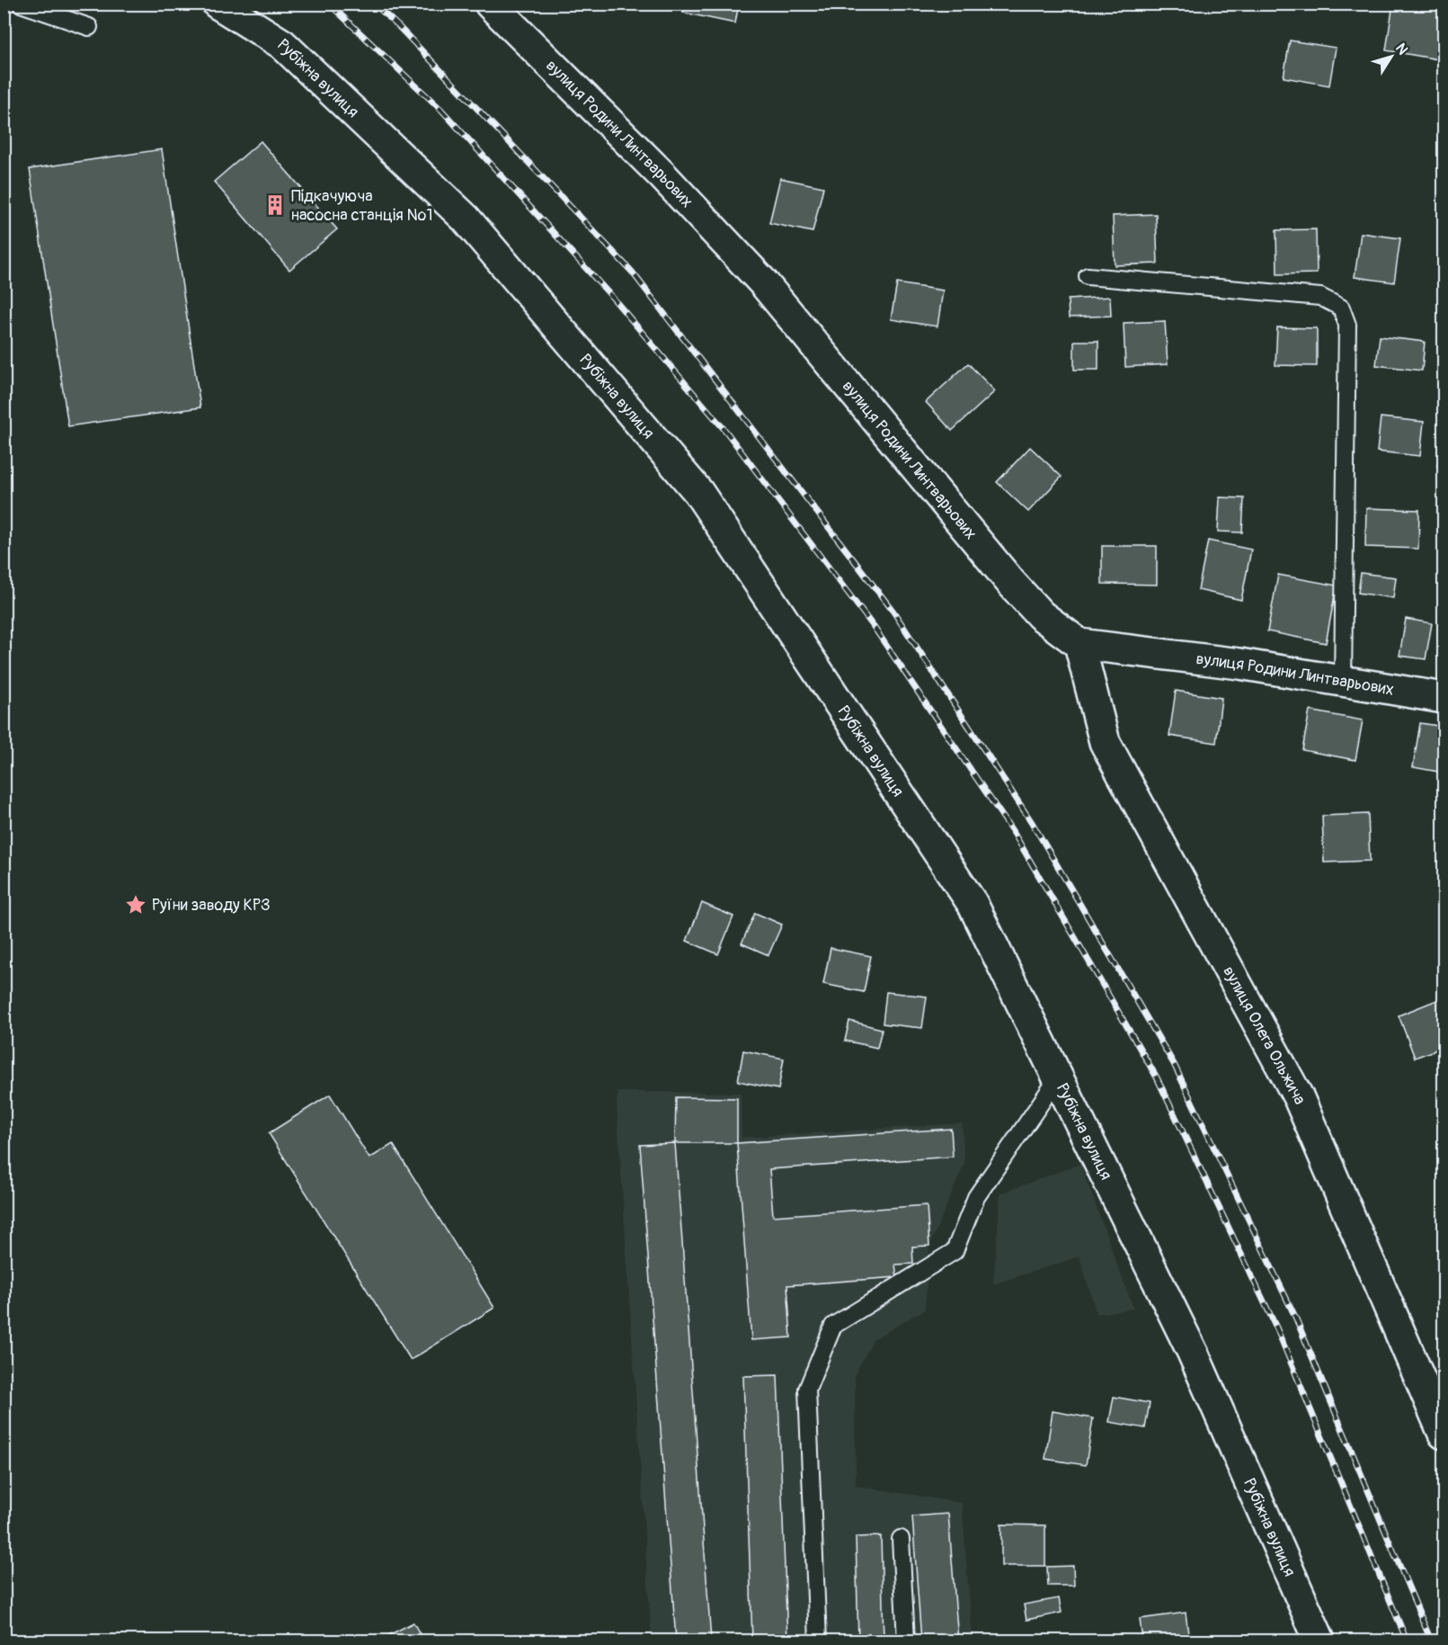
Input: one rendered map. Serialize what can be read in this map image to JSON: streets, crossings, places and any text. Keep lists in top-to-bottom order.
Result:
{
  "streets": {
    "street": ["Рубіжна вулиця", "вулиця Родини Линтварьових", "вулиця Олега Ольжича"]
  },
  "crossings": [
    ["вулиця Родини Линтварьових", "вулиця Олега Ольжича"]
  ],
  "places": {
    "building": ["Підкачуюча насосна станція №1"],
    "place": ["Руїни заводу КРЗ"]
  },
  "north": "top right"
}
